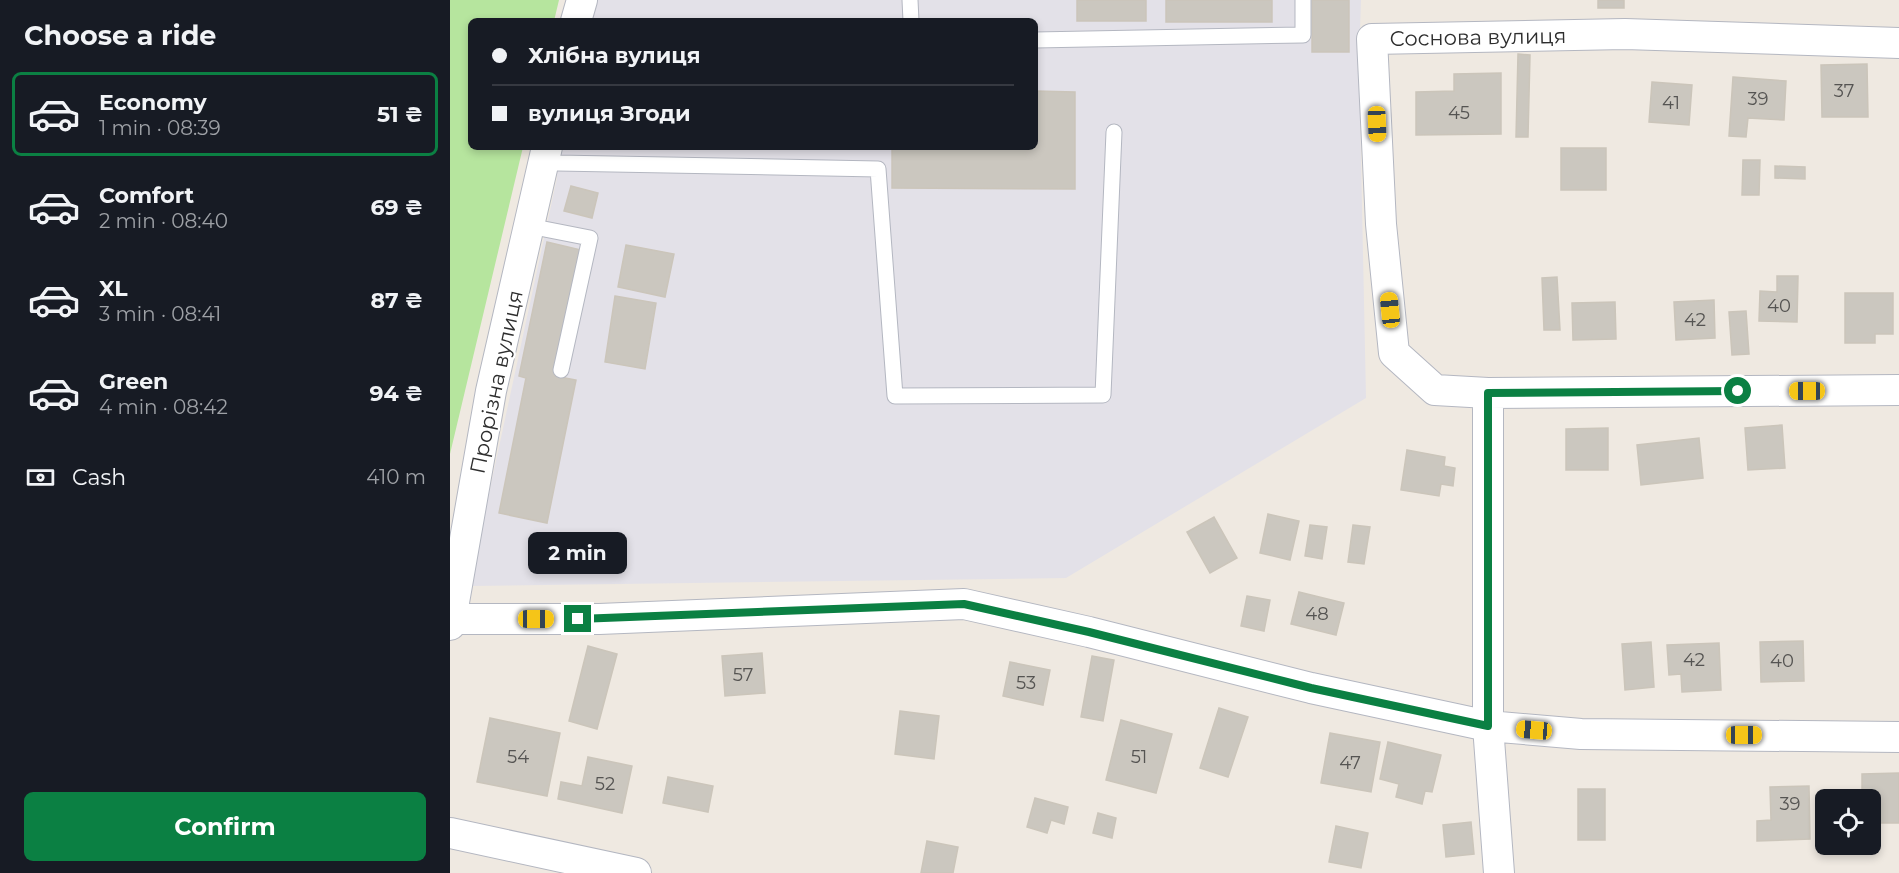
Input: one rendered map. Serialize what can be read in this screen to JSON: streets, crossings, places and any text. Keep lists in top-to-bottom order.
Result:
{
  "streets": {
    "street": ["Соснова вулиця", "Прорізна вулиця"]
  },
  "house_numbers": [
    "37",
    "39",
    "41",
    "45",
    "40",
    "42",
    "48",
    "42",
    "40",
    "57",
    "53",
    "54",
    "51",
    "47",
    "52",
    "39"
  ],
  "page": {
    "heading": "Choose a ride",
    "banner": ["Хлібна вулиця", "вулиця Згоди"],
    "list": [
      {
        "name": "Economy",
        "note": "1 min · 08:39",
        "value": "51 ₴"
      },
      {
        "name": "Comfort",
        "note": "2 min · 08:40",
        "value": "69 ₴"
      },
      {
        "name": "XL",
        "note": "3 min · 08:41",
        "value": "87 ₴"
      },
      {
        "name": "Green",
        "note": "4 min · 08:42",
        "value": "94 ₴"
      }
    ],
    "pay": ["Cash", "410 m"],
    "bubble": "2 min",
    "buttons": "Confirm"
  }
}
